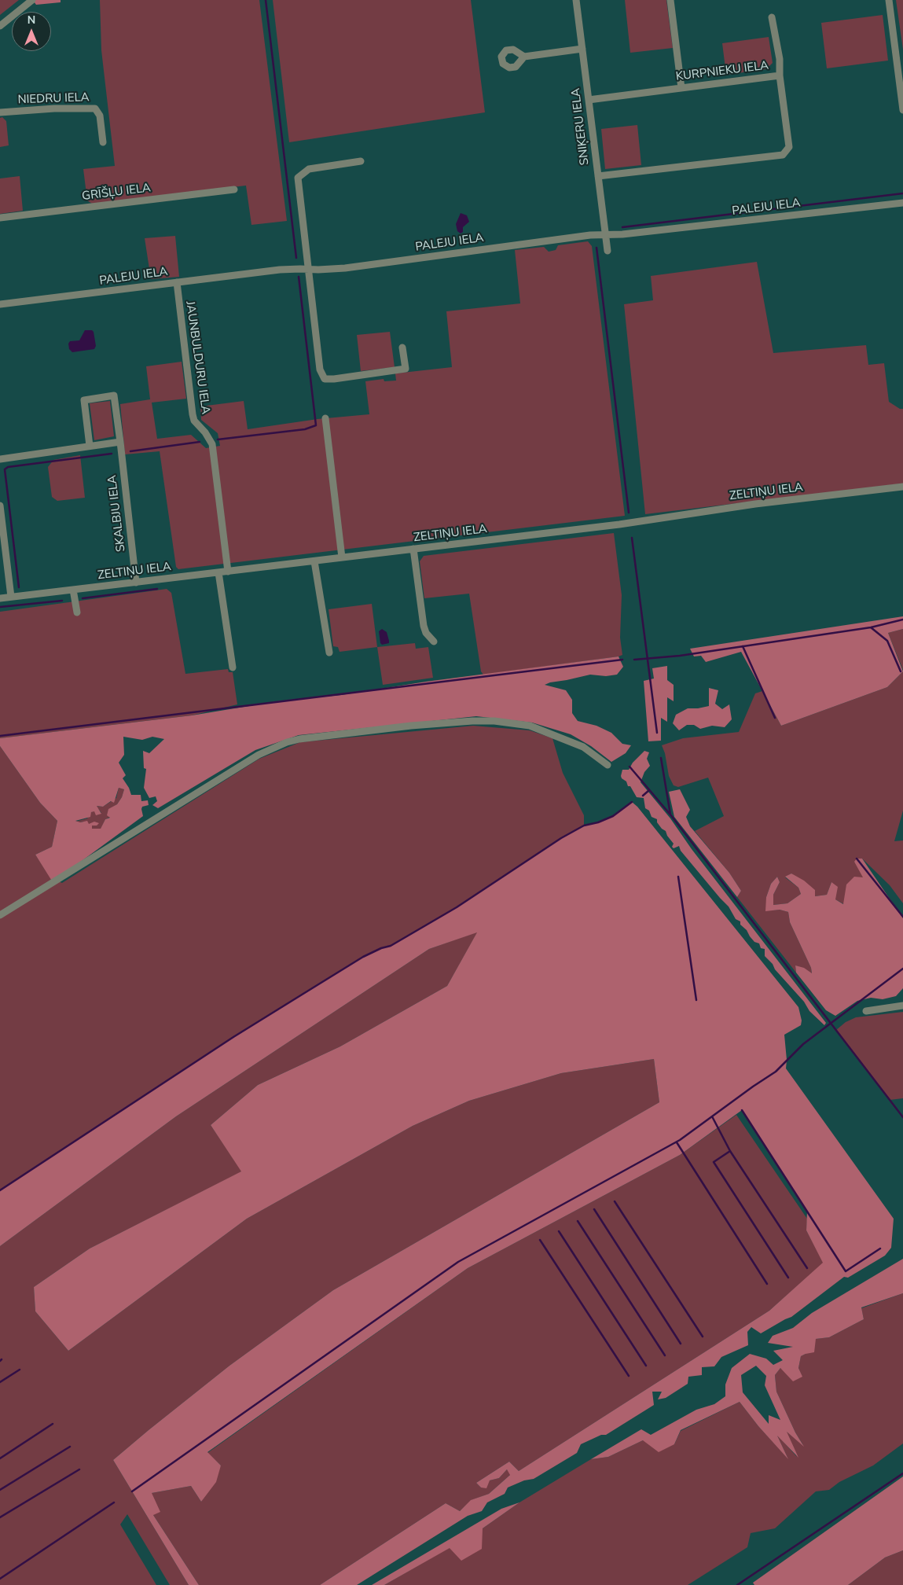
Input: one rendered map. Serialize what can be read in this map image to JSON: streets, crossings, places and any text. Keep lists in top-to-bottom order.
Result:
{
  "streets": {
    "street": [
      "KURPNIEKU IELA",
      "NIEDRU IELA",
      "SNIĶERU IELA",
      "GRĪŠĻU IELA",
      "PALEJU IELA",
      "JAUNBULDURU IELA",
      "ZELTIŅU IELA",
      "SKALBJU IELA"
    ]
  },
  "crossings": [
    ["KURPNIEKU IELA", "SNIĶERU IELA"],
    ["SNIĶERU IELA", "PALEJU IELA"],
    ["PALEJU IELA", "JAUNBULDURU IELA"],
    ["JAUNBULDURU IELA", "ZELTIŅU IELA"],
    ["ZELTIŅU IELA", "SKALBJU IELA"]
  ],
  "north": "top"
}
